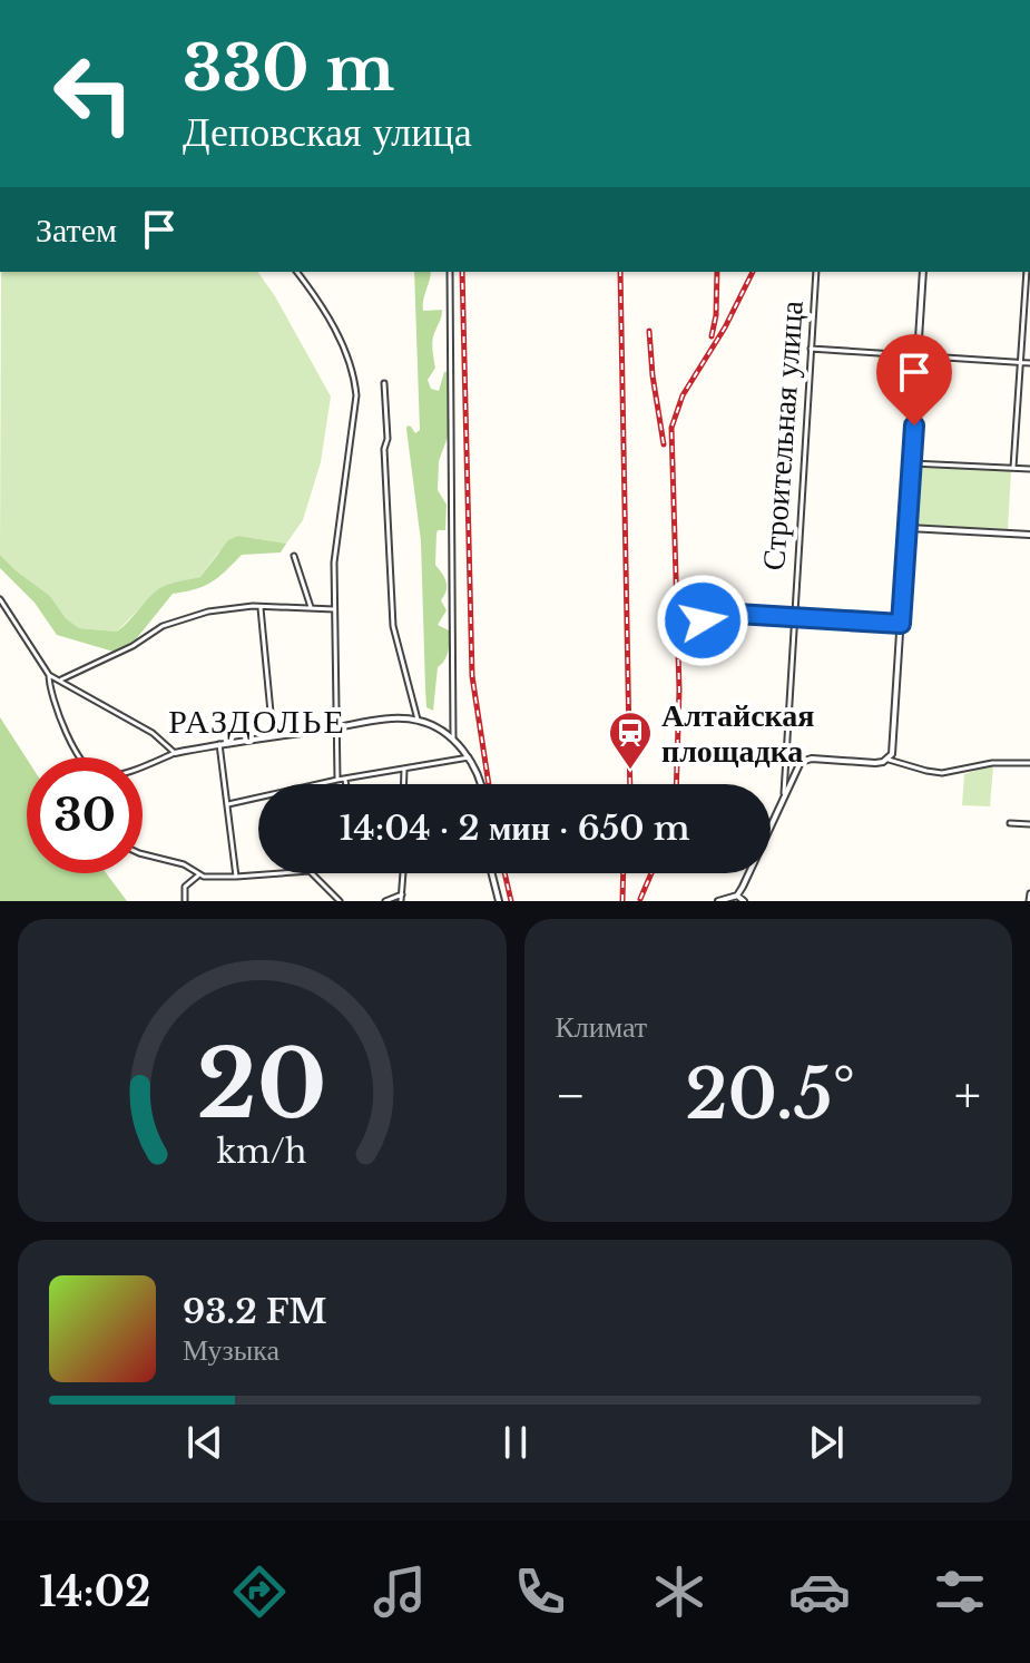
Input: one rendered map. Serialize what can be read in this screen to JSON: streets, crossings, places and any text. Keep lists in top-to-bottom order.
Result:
{
  "streets": {
    "street": ["Строительная улица"]
  },
  "districts": ["РАЗДОЛЬЕ"],
  "places": {
    "station": ["Алтайская площадка"]
  },
  "page": {
    "turn": ["330 m", "Деповская улица"],
    "then": "Затем",
    "limit": "30",
    "trip": "14:04 · 2 мин · 650 m",
    "tile": "Климат",
    "heat": ["−", "20.5°", "+"],
    "song": ["93.2 FM", "Музыка"],
    "tabs": "14:02",
    "gauge": ["20", "km/h"]
  }
}
